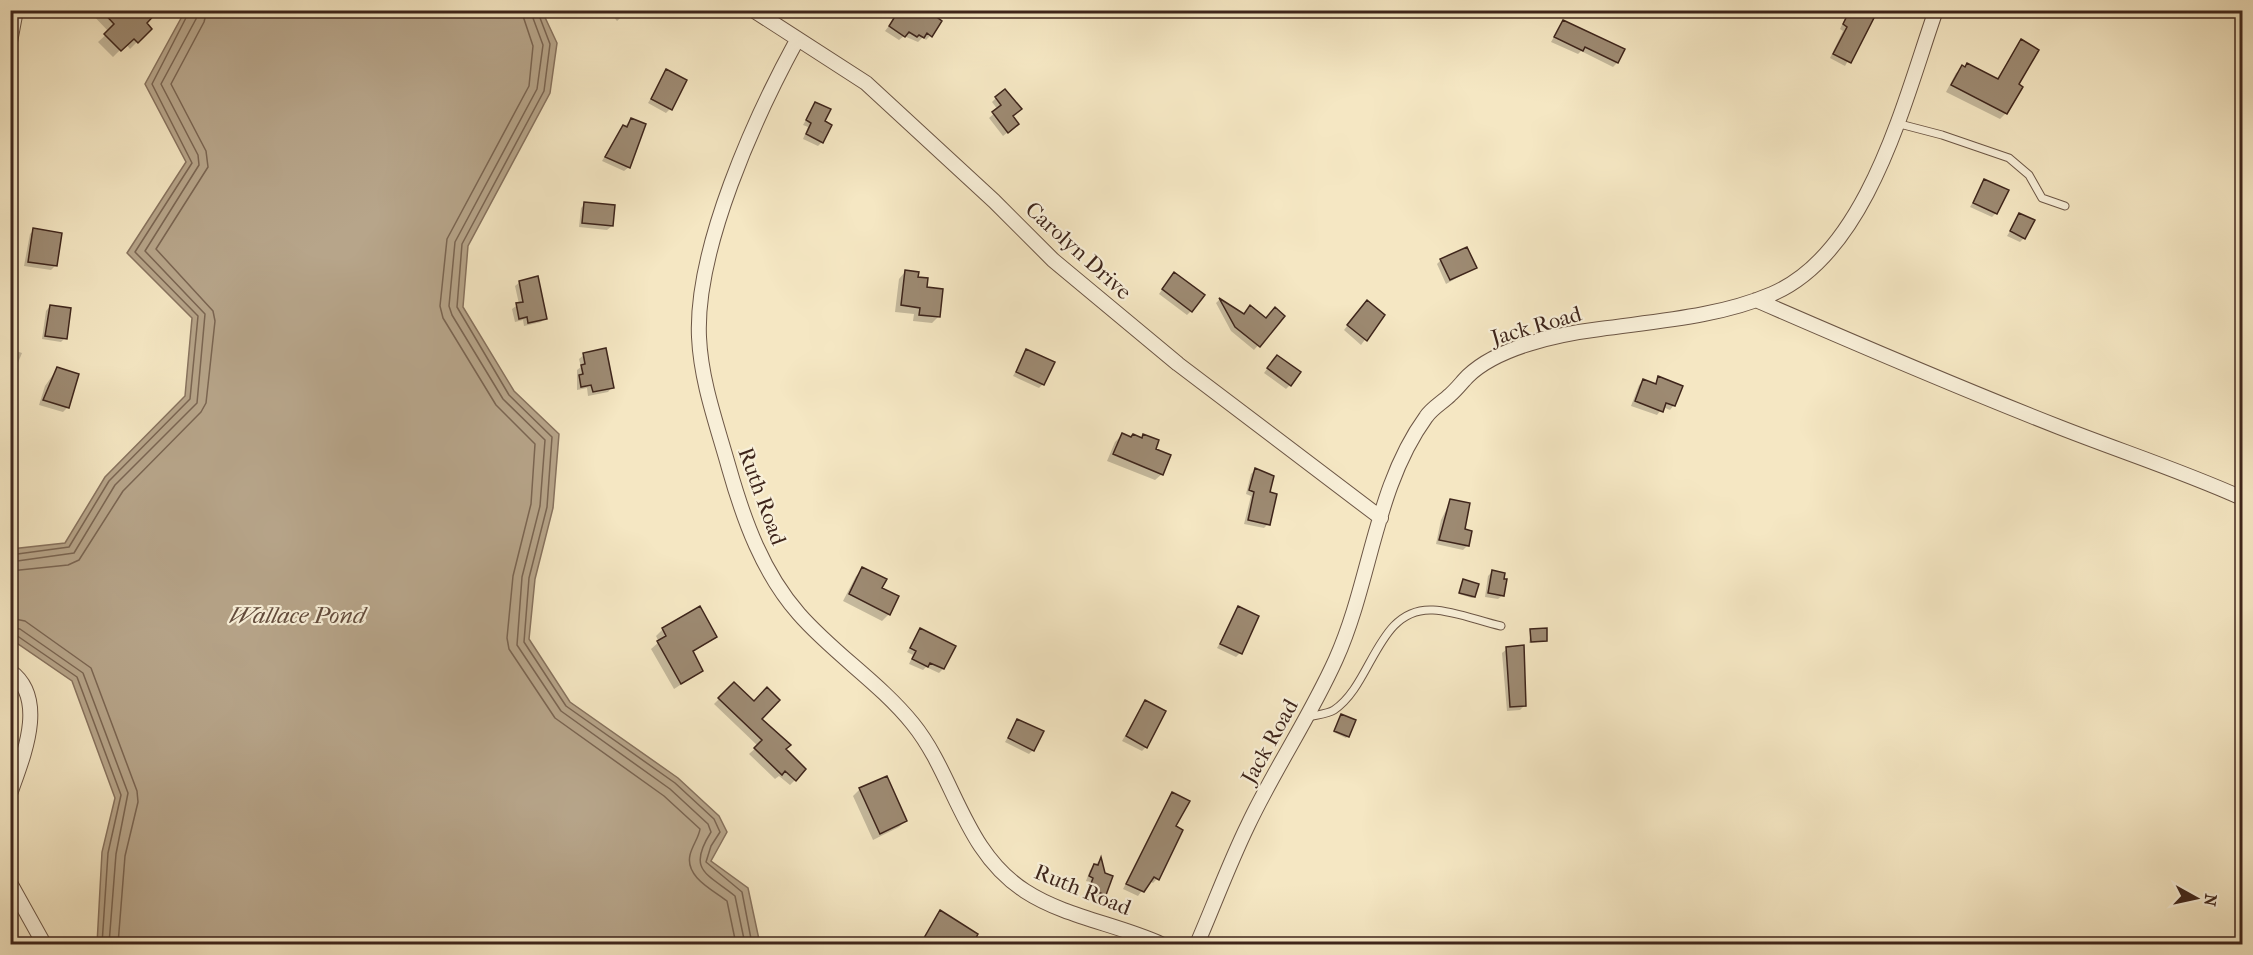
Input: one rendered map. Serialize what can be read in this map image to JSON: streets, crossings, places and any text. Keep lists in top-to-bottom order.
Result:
{
  "streets": {
    "street": ["Carolyn Drive", "Jack Road", "Ruth Road"]
  },
  "crossings": [
    ["Carolyn Drive", "Jack Road"],
    ["Carolyn Drive", "Ruth Road"]
  ],
  "water": ["Wallace Pond"],
  "north": "right"
}
